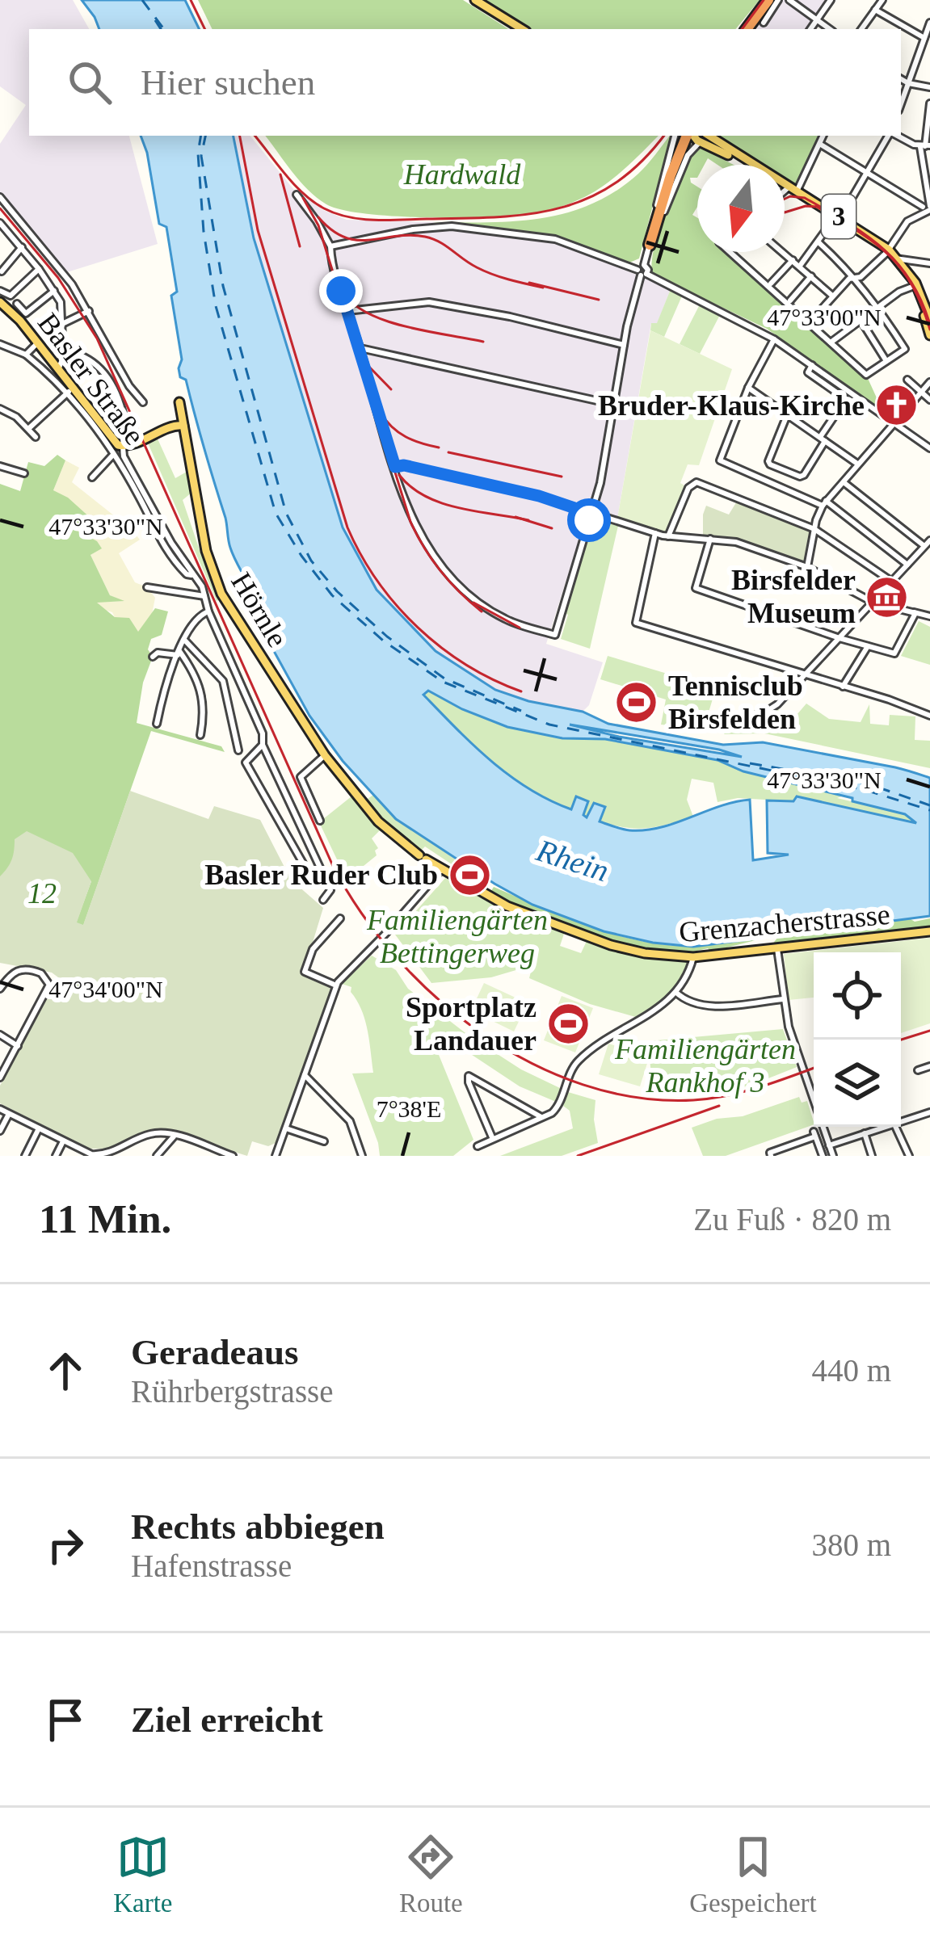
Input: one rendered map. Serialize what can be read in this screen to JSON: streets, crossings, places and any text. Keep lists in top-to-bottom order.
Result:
{
  "streets": {
    "main road": [
      "3",
      "Basler Straße",
      "Hörnle",
      "Grenzacherstrasse"
    ]
  },
  "crossings": [
    ["Hörnle", "Grenzacherstrasse"]
  ],
  "water": ["Rhein"],
  "parks": [
    "Hardwald",
    "12",
    "Familiengärten Bettingerweg",
    "Familiengärten Rankhof 3"
  ],
  "places": {
    "church": ["Bruder-Klaus-Kirche"],
    "museum": ["Birsfelder Museum"],
    "sports": ["Tennisclub Birsfelden", "Basler Ruder Club", "Sportplatz Landauer"]
  },
  "north": "bottom",
  "page": {
    "search": "Hier suchen",
    "heading": ["11 Min.", "Zu Fuß · 820 m"],
    "list": [
      ["Geradeaus", "Rührbergstrasse", "440 m"],
      ["Rechts abbiegen", "Hafenstrasse", "380 m"],
      "Ziel erreicht"
    ],
    "nav": ["Karte", "Route", "Gespeichert"]
  },
  "coordinates": [
    "47°33'00\"N",
    "47°33'30\"N",
    "47°34'00\"N",
    "7°38'E"
  ]
}
